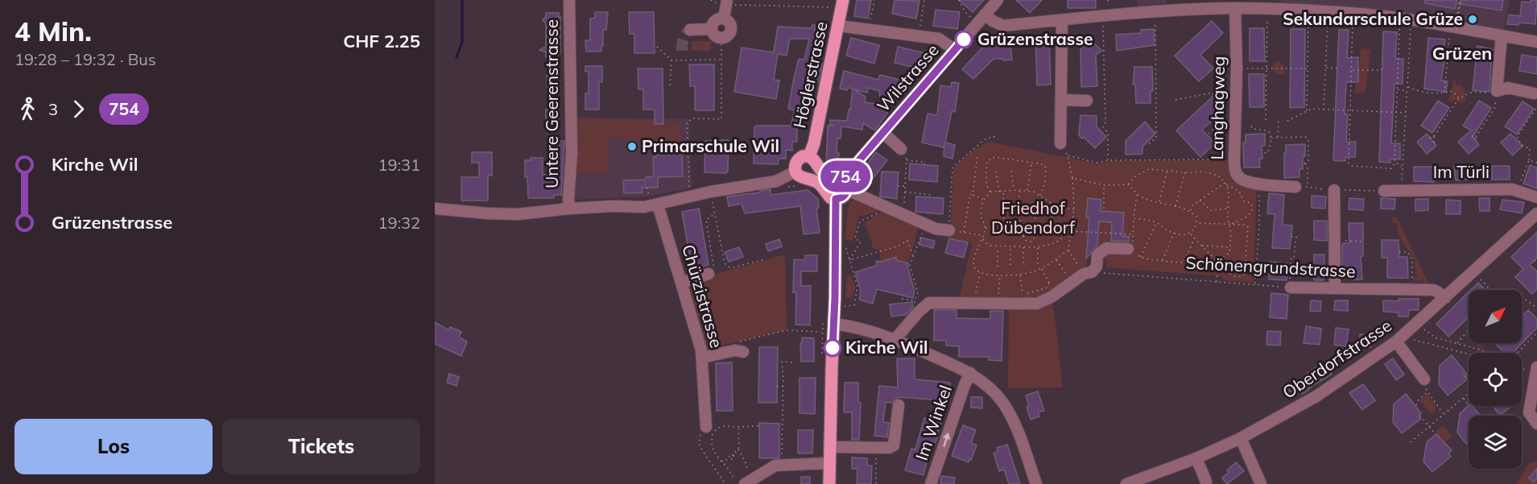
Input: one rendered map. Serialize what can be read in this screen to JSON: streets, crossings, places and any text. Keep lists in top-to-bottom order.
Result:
{
  "streets": {
    "main road": ["Höglerstrasse"],
    "street": [
      "Wilstrasse",
      "Untere Geerenstrasse",
      "Langhagweg",
      "Im Türli",
      "Schönengrundstrasse",
      "Chürzistrasse",
      "Oberdorfstrasse",
      "Im Winkel"
    ]
  },
  "crossings": [
    ["Untere Geerenstrasse", "Chürzistrasse"],
    ["Schönengrundstrasse", "Oberdorfstrasse"]
  ],
  "one_way": ["Im Winkel"],
  "districts": ["Grüzen"],
  "parks": ["Friedhof Dübendorf"],
  "places": [
    "Sekundarschule Grüze",
    "Grüzenstrasse",
    "Primarschule Wil",
    "Kirche Wil"
  ],
  "lines": ["bus line 754"],
  "north": "top right",
  "page": {
    "heading": ["4 Min.", "19:28 – 19:32 · Bus", "CHF 2.25"],
    "on_map": "754",
    "legs": ["3", "754"],
    "list": [
      {
        "name": "Kirche Wil",
        "value": "19:31"
      },
      {
        "name": "Grüzenstrasse",
        "value": "19:32"
      }
    ],
    "buttons": ["Los", "Tickets"]
  }
}
